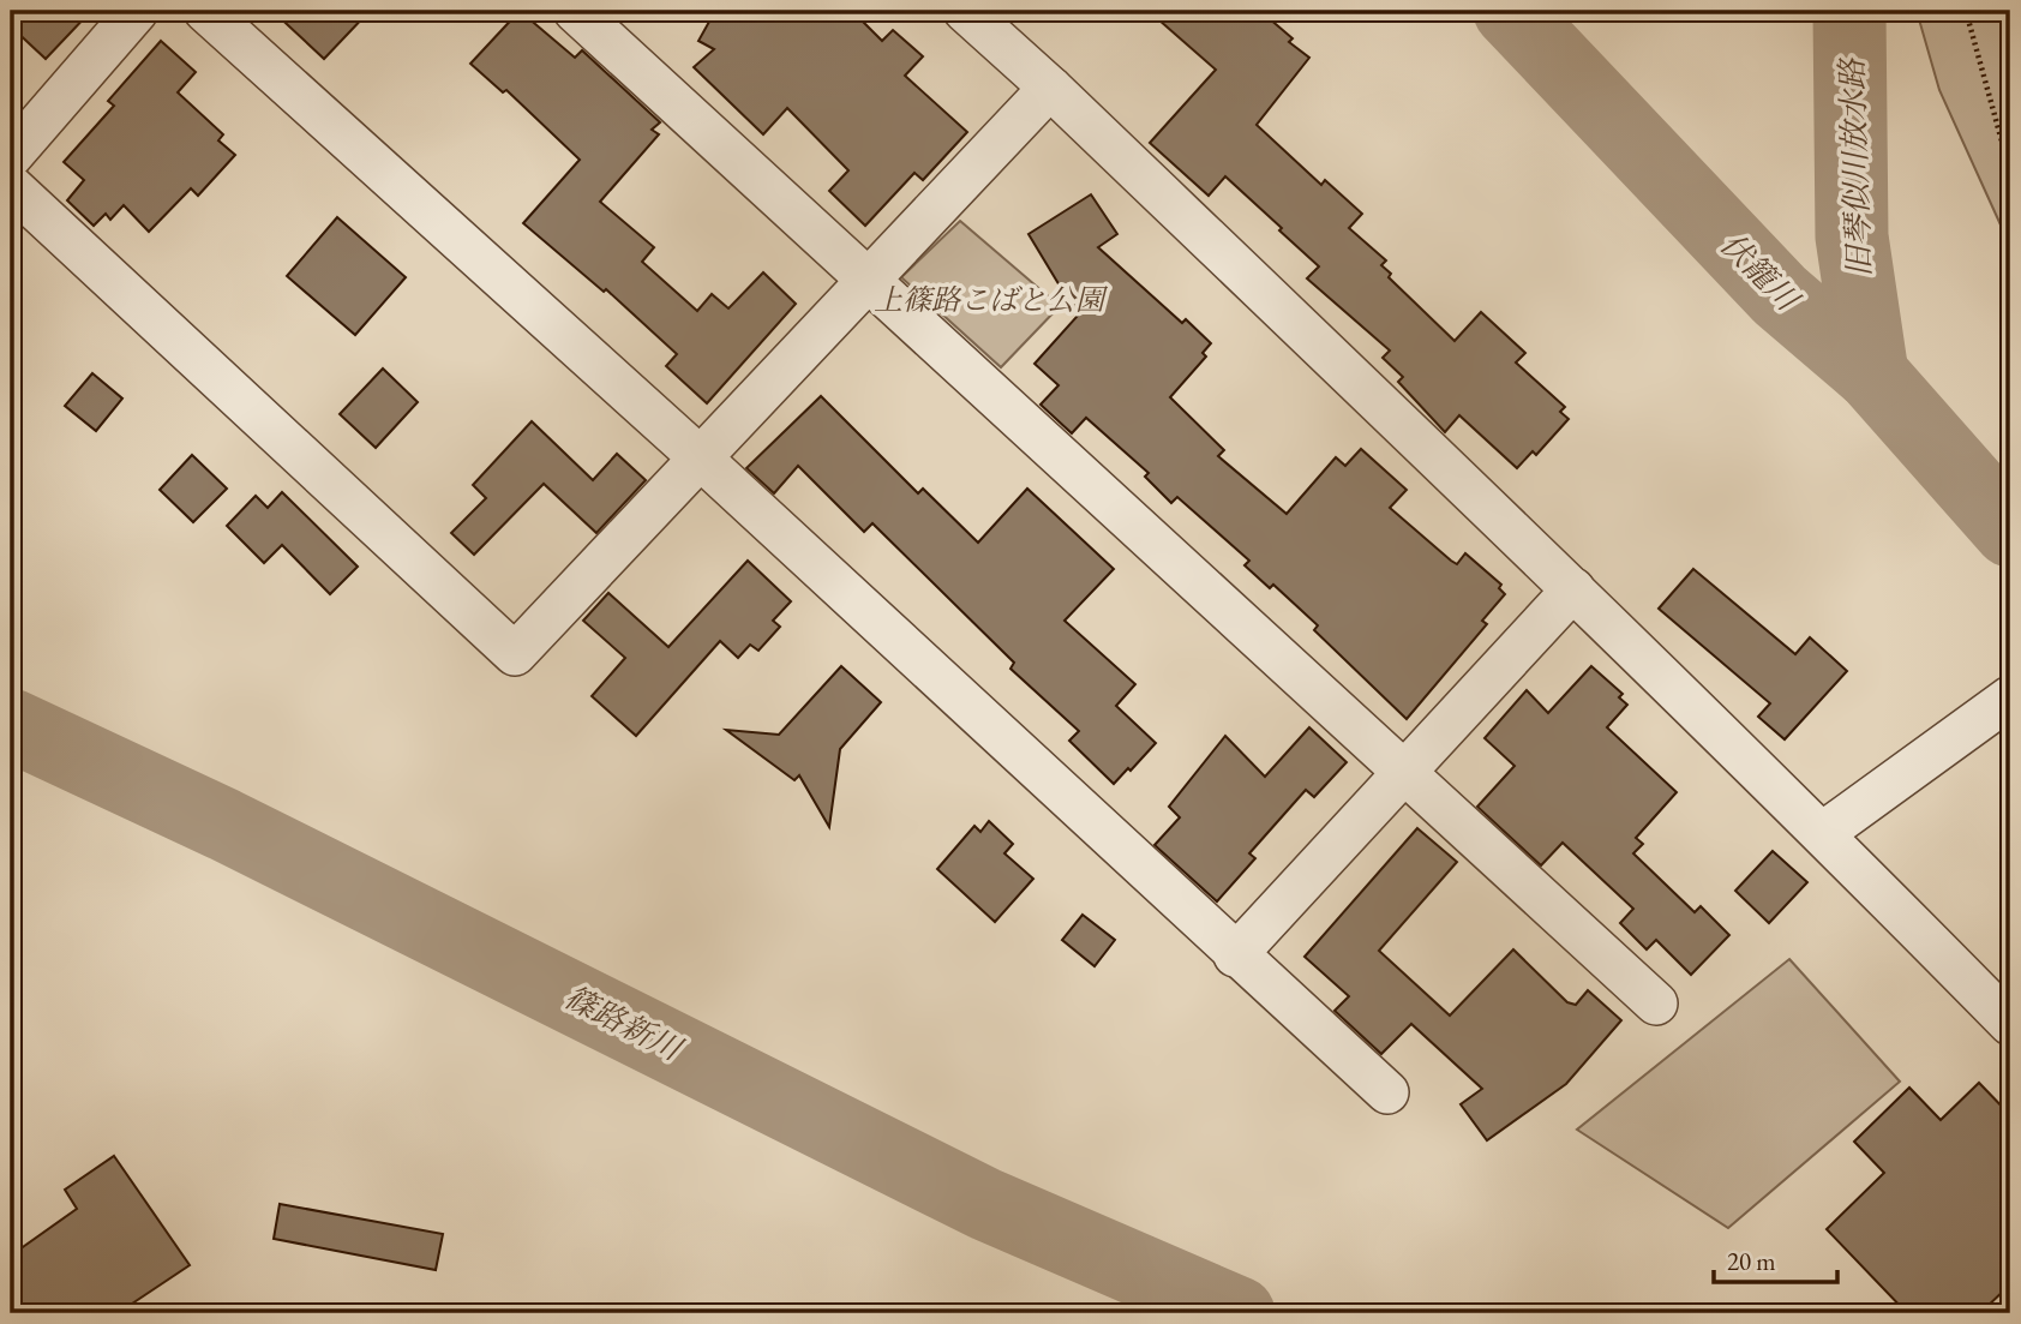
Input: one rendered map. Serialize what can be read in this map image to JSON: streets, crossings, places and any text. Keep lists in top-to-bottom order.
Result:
{
  "water": ["旧琴似川放水路", "伏籠川", "篠路新川"],
  "parks": ["上篠路こばと公園"],
  "scale_bar": "20 m"
}
